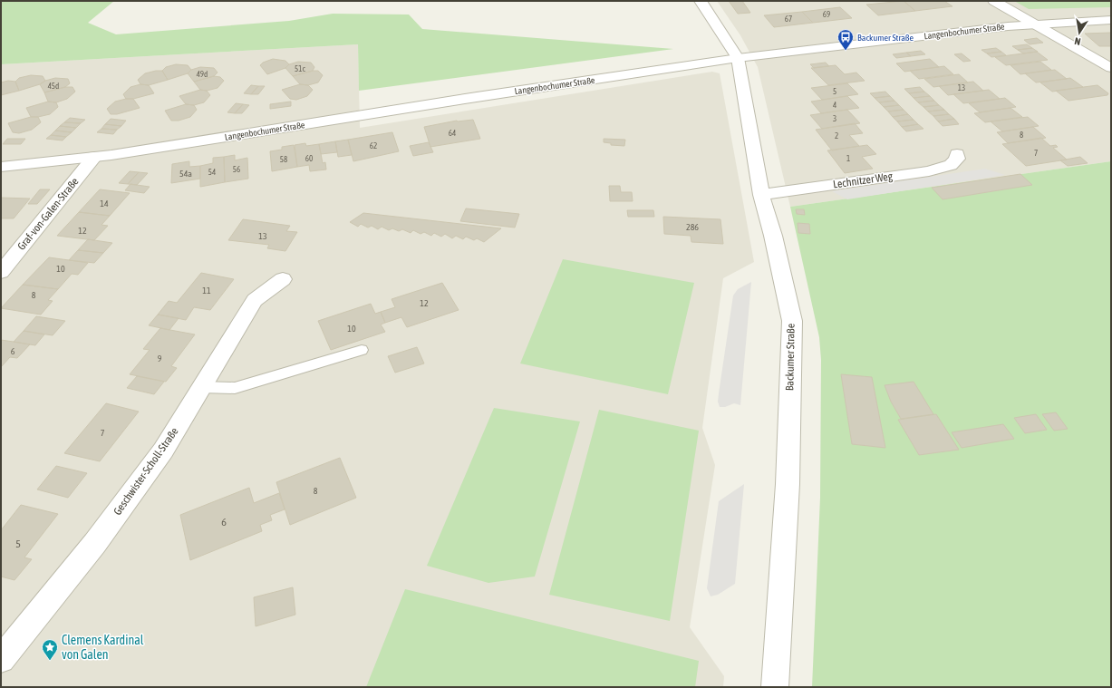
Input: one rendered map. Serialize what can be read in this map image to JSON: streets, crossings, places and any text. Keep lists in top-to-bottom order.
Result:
{
  "streets": {
    "street": [
      "Langenbochumer Straße",
      "Lechnitzer Weg",
      "Graf-von-Galen-Straße",
      "Backumer Straße",
      "Geschwister-Scholl-Straße"
    ]
  },
  "crossings": [
    ["Langenbochumer Straße", "Graf-von-Galen-Straße"],
    ["Langenbochumer Straße", "Backumer Straße"],
    ["Lechnitzer Weg", "Backumer Straße"]
  ],
  "places": {
    "bus stop": ["Backumer Straße"],
    "place": ["Clemens Kardinal von Galen"]
  },
  "house_numbers": [
    "69",
    "67",
    "51c",
    "49d",
    "45d",
    "13",
    "5",
    "4",
    "3",
    "64",
    "8",
    "2",
    "62",
    "7",
    "60",
    "1",
    "58",
    "56",
    "54",
    "54a",
    "14",
    "286",
    "12",
    "13",
    "10",
    "11",
    "8",
    "12",
    "10",
    "6",
    "9",
    "7",
    "8",
    "6",
    "5"
  ],
  "north": "bottom"
}
